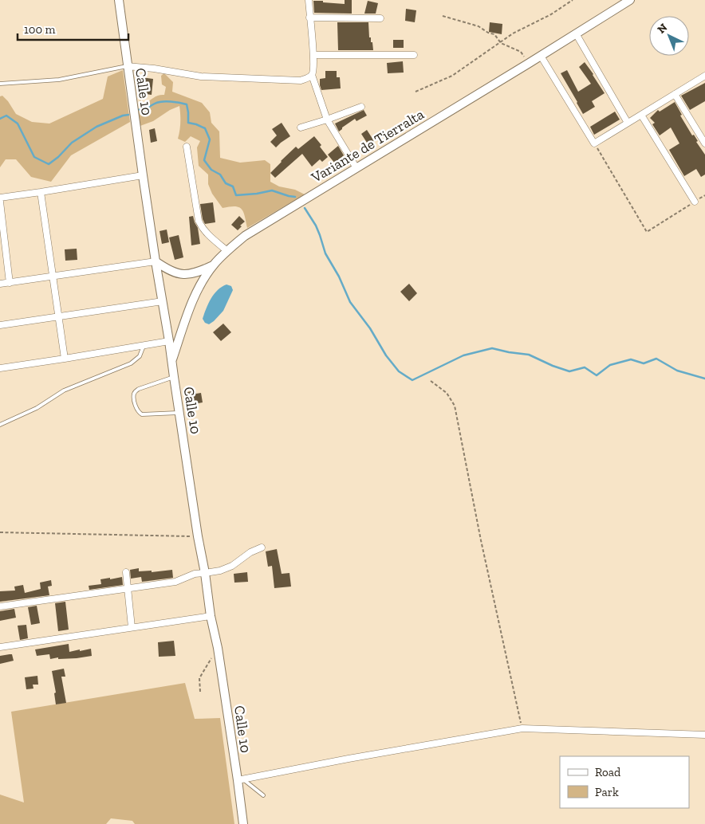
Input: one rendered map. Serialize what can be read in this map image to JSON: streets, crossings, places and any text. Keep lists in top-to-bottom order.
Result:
{
  "streets": {
    "main road": ["Calle 10", "Variante de Tierralta"]
  },
  "crossings": [
    ["Calle 10", "Variante de Tierralta"]
  ],
  "legend": ["Road", "Park"],
  "scale_bar": "100 m",
  "north": "top left"
}
